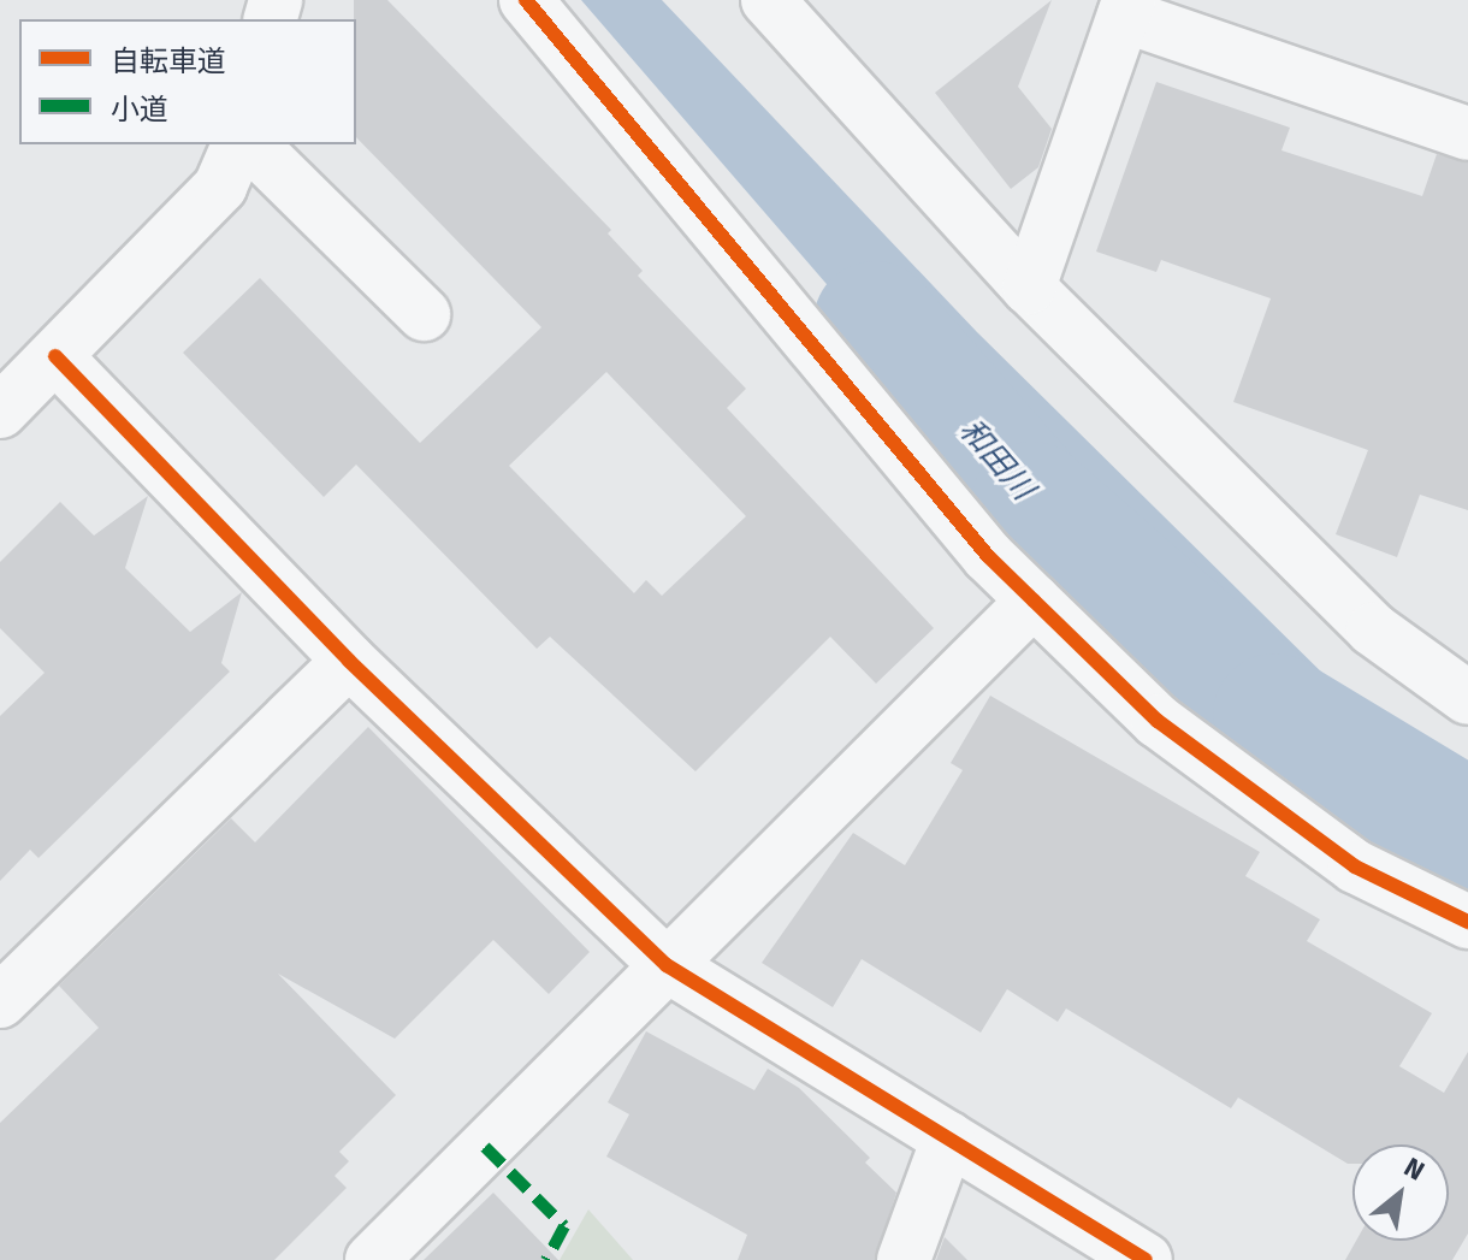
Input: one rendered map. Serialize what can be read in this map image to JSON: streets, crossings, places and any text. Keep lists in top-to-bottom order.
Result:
{
  "water": ["和田川"],
  "legend": ["自転車道", "小道"],
  "north": "top right"
}
